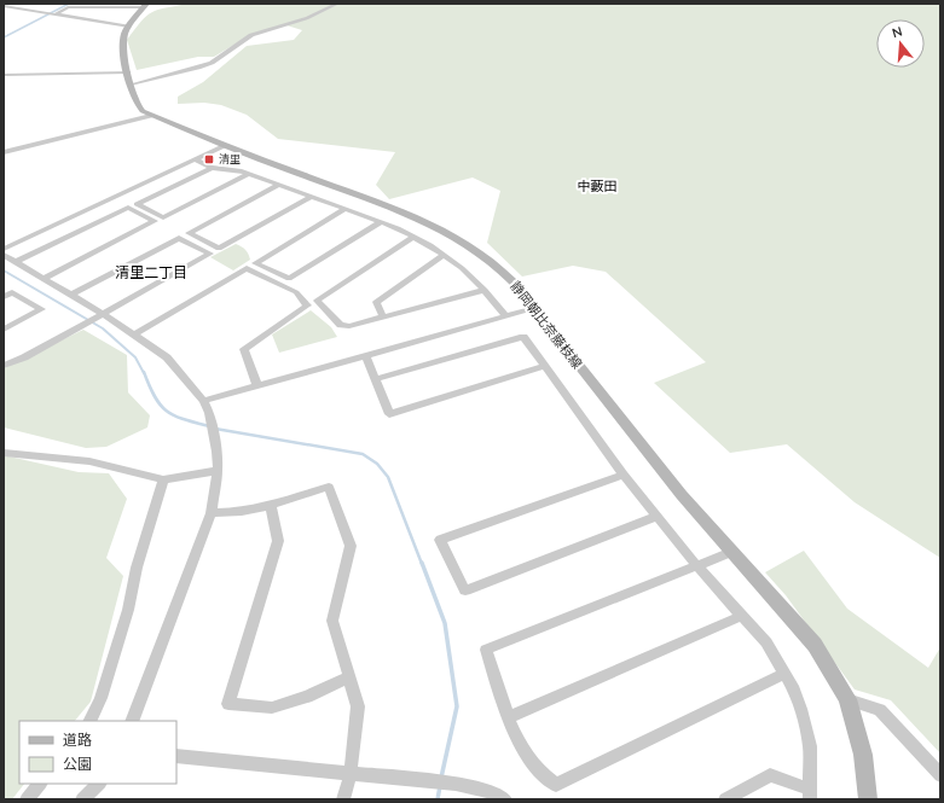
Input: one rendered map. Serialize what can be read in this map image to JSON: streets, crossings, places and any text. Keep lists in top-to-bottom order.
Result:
{
  "streets": {
    "main road": ["静岡朝比奈藤枝線"]
  },
  "districts": ["中藪田", "清里二丁目"],
  "places": {
    "transit": ["清里"]
  },
  "legend": ["道路", "公園"],
  "north": "top"
}
